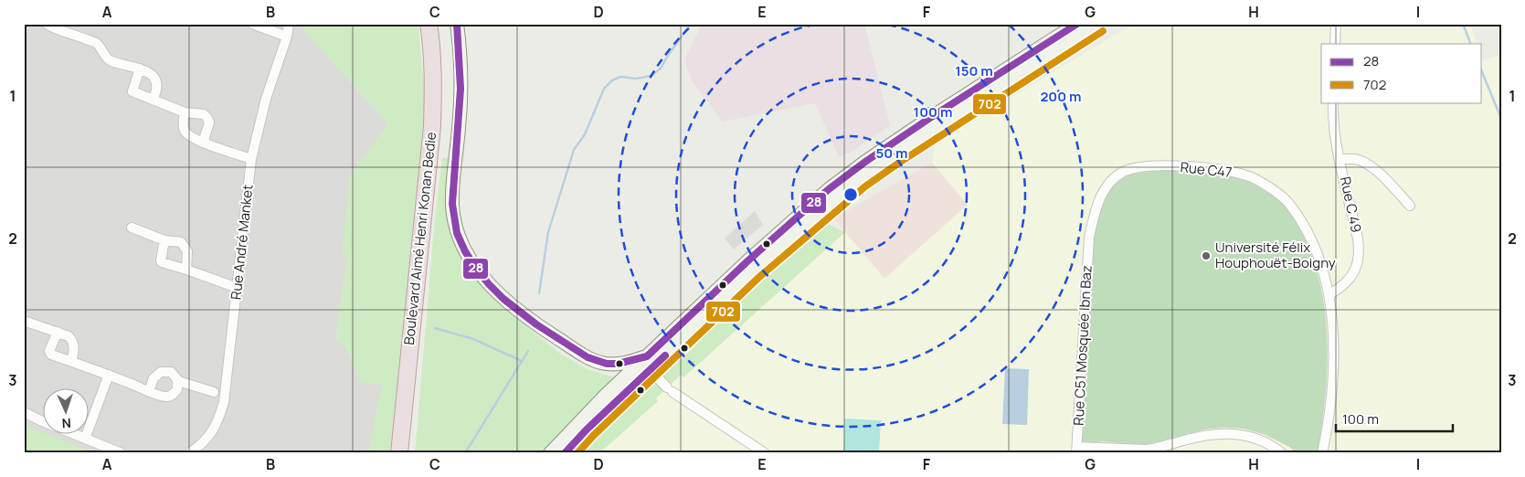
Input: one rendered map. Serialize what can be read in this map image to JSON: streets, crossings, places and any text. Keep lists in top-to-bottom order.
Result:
{
  "streets": {
    "highway": ["Boulevard Aimé Henri Konan Bedie"],
    "street": [
      "Rue C47",
      "Rue C 49",
      "Rue André Manket",
      "Rue C51 Mosquée Ibn Baz"
    ]
  },
  "crossings": [
    ["Rue C47", "Rue C 49"],
    ["Rue C47", "Rue C51 Mosquée Ibn Baz"]
  ],
  "places": ["Université Félix Houphouët-Boigny"],
  "lines": ["transit line 28", "transit line 702"],
  "legend": ["28", "702"],
  "scale_bar": "100 m",
  "north": "bottom",
  "grid": {
    "columns": [
      "A",
      "B",
      "C",
      "D",
      "E",
      "F",
      "G",
      "H",
      "I"
    ],
    "rows": ["1", "2", "3"]
  },
  "rings": [
    "150 m",
    "200 m",
    "100 m",
    "50 m"
  ]
}
